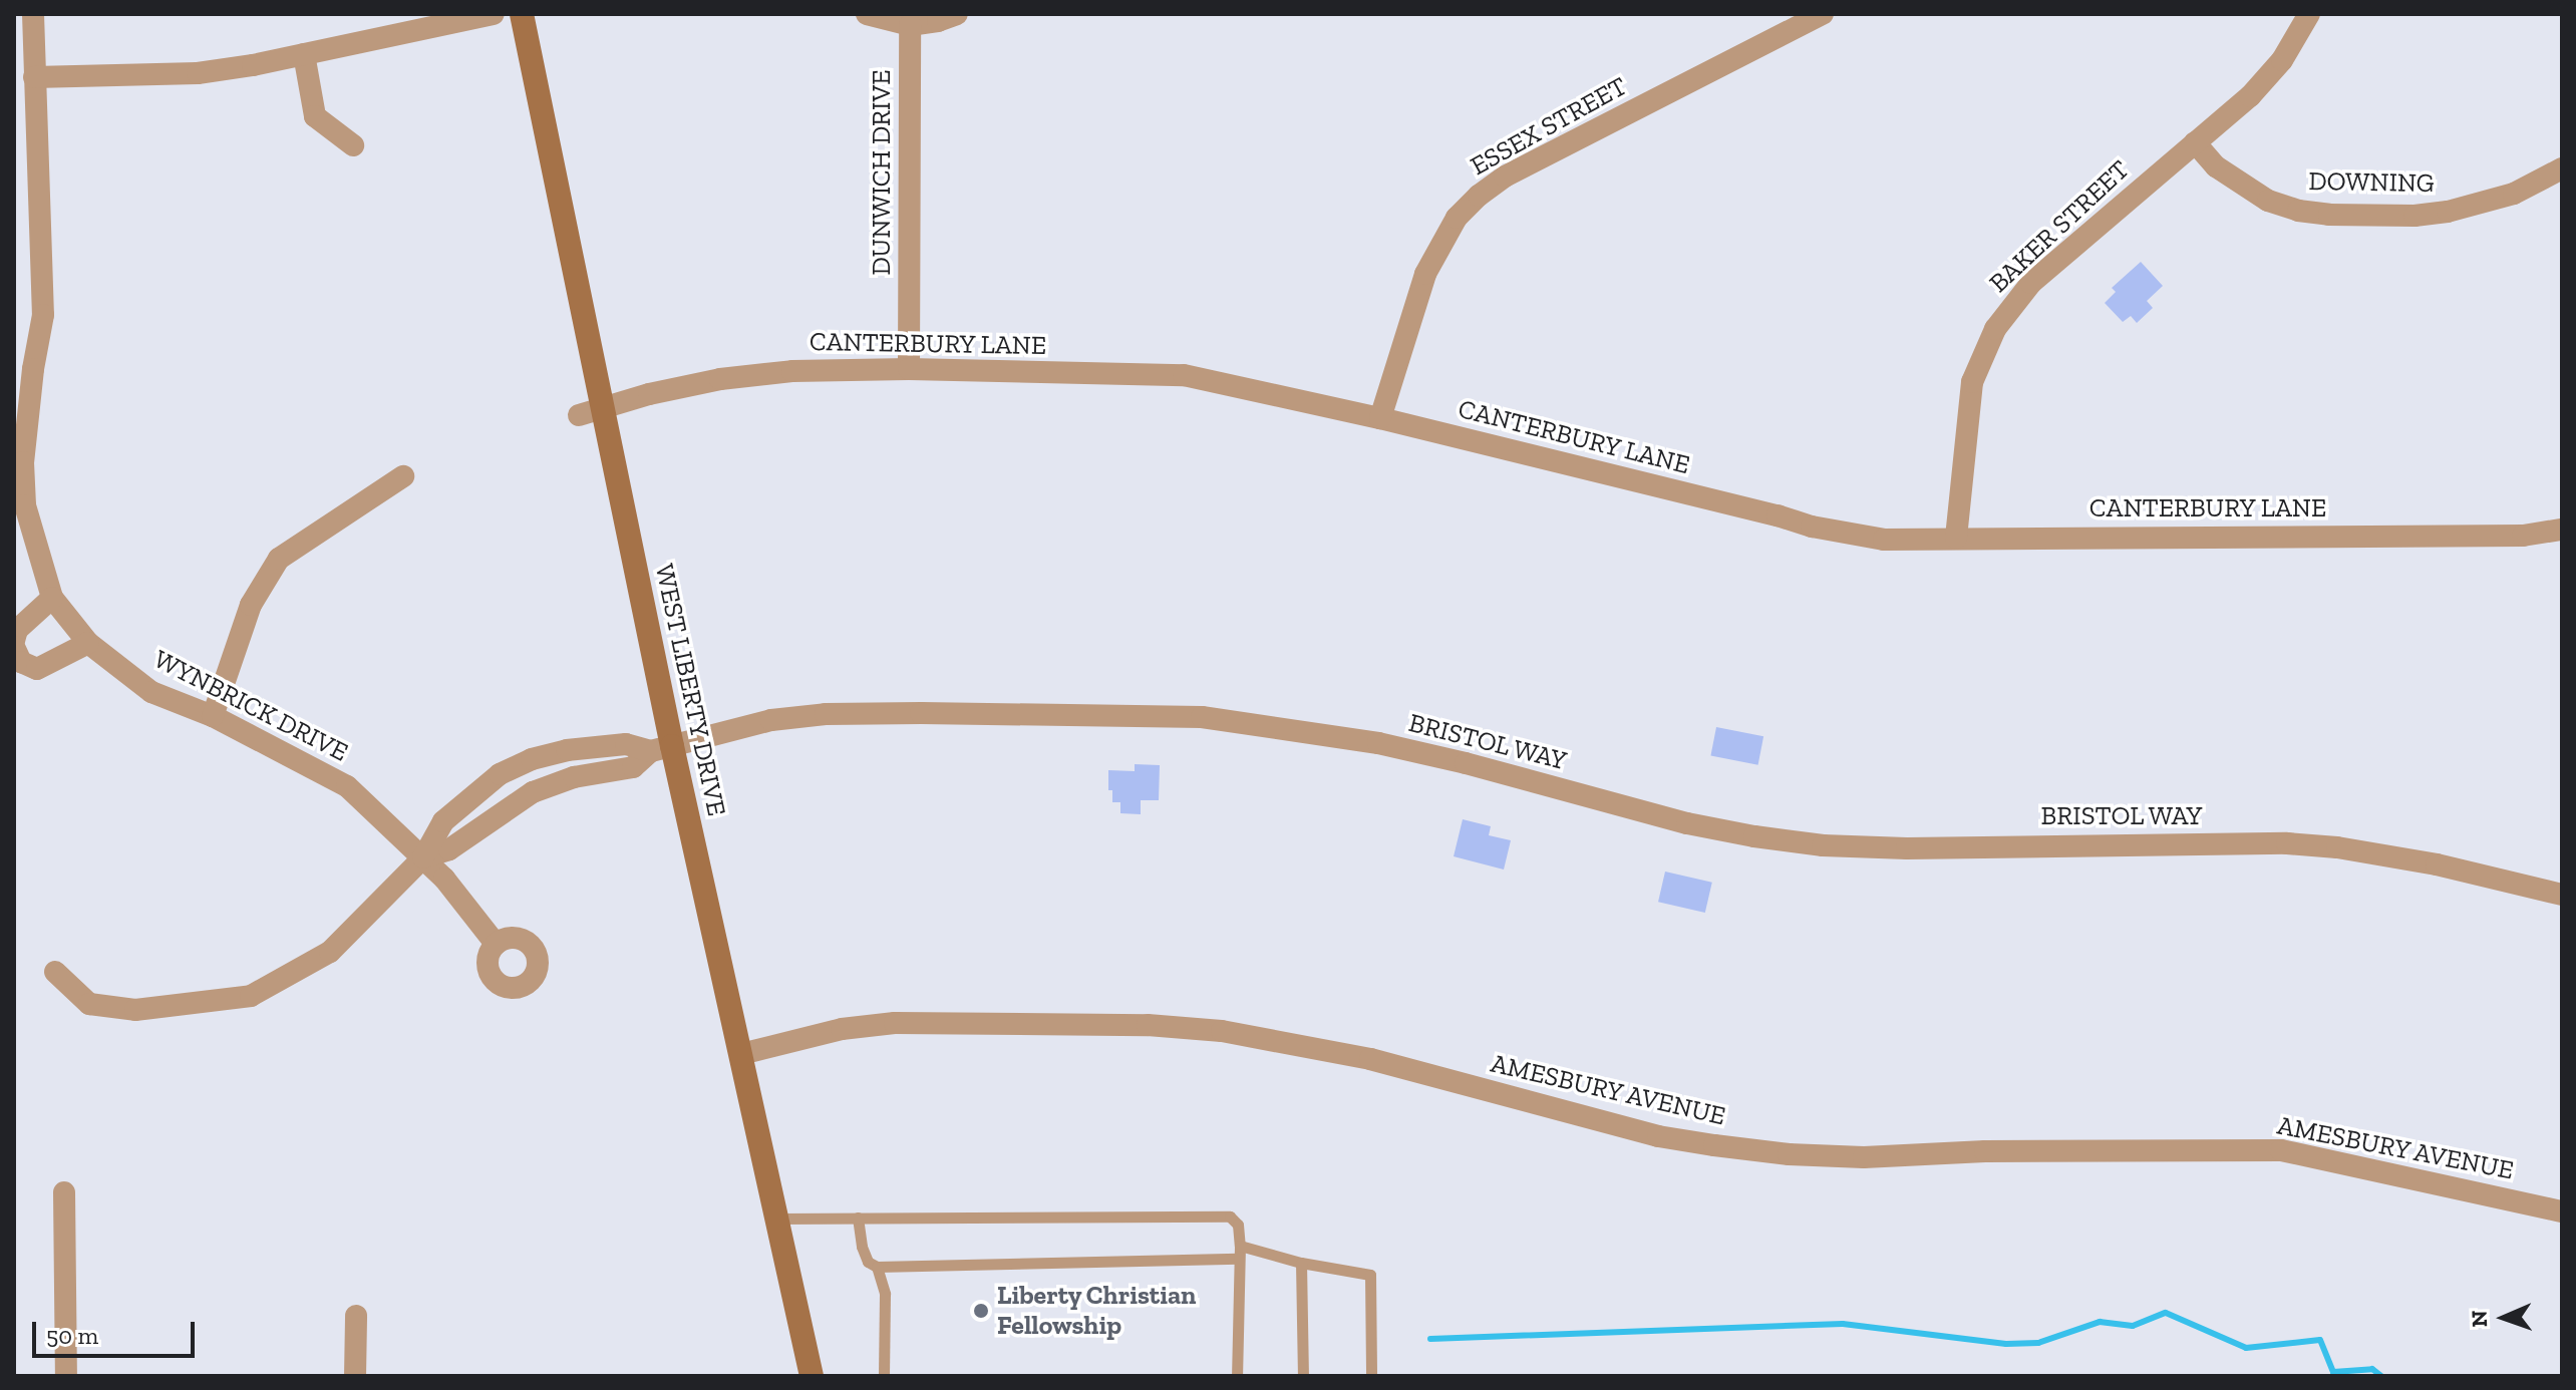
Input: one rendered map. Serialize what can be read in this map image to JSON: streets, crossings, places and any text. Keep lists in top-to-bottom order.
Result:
{
  "streets": {
    "main road": ["WEST LIBERTY DRIVE"],
    "street": [
      "ESSEX STREET",
      "DUNWICH DRIVE",
      "DOWNING",
      "BAKER STREET",
      "CANTERBURY LANE",
      "WYNBRICK DRIVE",
      "BRISTOL WAY",
      "AMESBURY AVENUE"
    ]
  },
  "crossings": [
    ["ESSEX STREET", "CANTERBURY LANE"],
    ["DUNWICH DRIVE", "CANTERBURY LANE"],
    ["DOWNING", "BAKER STREET"],
    ["BAKER STREET", "CANTERBURY LANE"],
    ["CANTERBURY LANE", "WEST LIBERTY DRIVE"],
    ["WEST LIBERTY DRIVE", "BRISTOL WAY"],
    ["WEST LIBERTY DRIVE", "AMESBURY AVENUE"],
    ["WYNBRICK DRIVE", "BRISTOL WAY"]
  ],
  "places": ["Liberty Christian Fellowship"],
  "scale_bar": "50 m",
  "north": "left"
}
